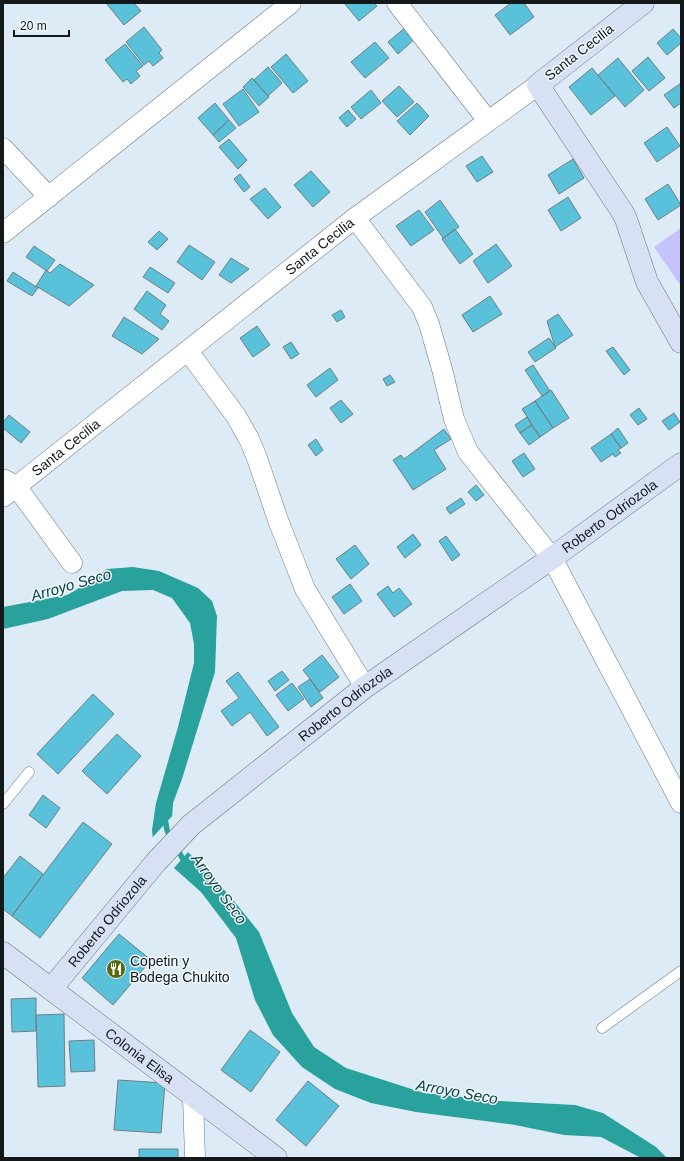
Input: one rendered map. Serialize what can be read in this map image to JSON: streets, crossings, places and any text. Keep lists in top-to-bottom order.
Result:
{
  "streets": {
    "street": ["Santa Cecilia", "Roberto Odriozola", "Colonia Elisa"]
  },
  "crossings": [
    ["Roberto Odriozola", "Colonia Elisa"]
  ],
  "water": ["Arroyo Seco"],
  "places": {
    "restaurant": ["Copetin y Bodega Chukito"]
  },
  "scale_bar": "20 m"
}
